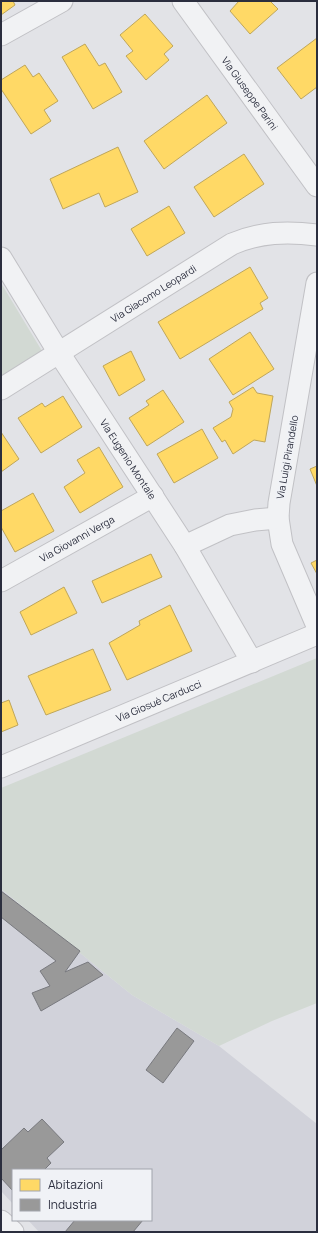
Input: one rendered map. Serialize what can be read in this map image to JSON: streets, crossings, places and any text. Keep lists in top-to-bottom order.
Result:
{
  "streets": {
    "street": [
      "Via Giuseppe Parini",
      "Via Giacomo Leopardi",
      "Via Luigi Pirandello",
      "Via Eugenio Montale",
      "Via Giovanni Verga",
      "Via Giosuè Carducci"
    ]
  },
  "crossings": [
    ["Via Giacomo Leopardi", "Via Eugenio Montale"],
    ["Via Eugenio Montale", "Via Giovanni Verga"],
    ["Via Eugenio Montale", "Via Giosuè Carducci"]
  ],
  "legend": ["Abitazioni", "Industria"]
}
